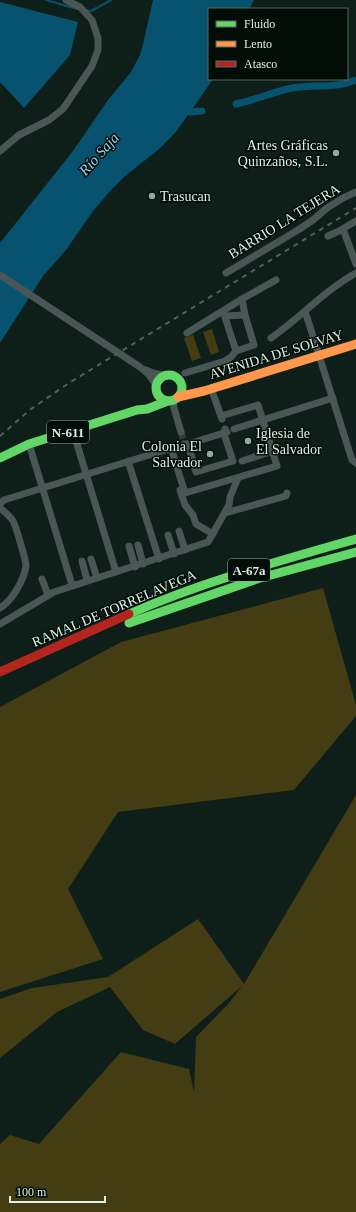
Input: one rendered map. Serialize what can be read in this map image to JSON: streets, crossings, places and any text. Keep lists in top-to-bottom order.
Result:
{
  "streets": {
    "highway": [
      "AVENIDA DE SOLVAY",
      "N-611",
      "A-67a",
      "RAMAL DE TORRELAVEGA"
    ],
    "street": ["BARRIO LA TEJERA"]
  },
  "crossings": [
    ["AVENIDA DE SOLVAY", "N-611"]
  ],
  "water": ["Río Saja"],
  "places": [
    "Artes Gráficas Quinzaños, S.L.",
    "Trasucan",
    "Iglesia de El Salvador",
    "Colonia El Salvador"
  ],
  "legend": ["Fluido", "Lento", "Atasco"],
  "scale_bar": "100 m"
}
